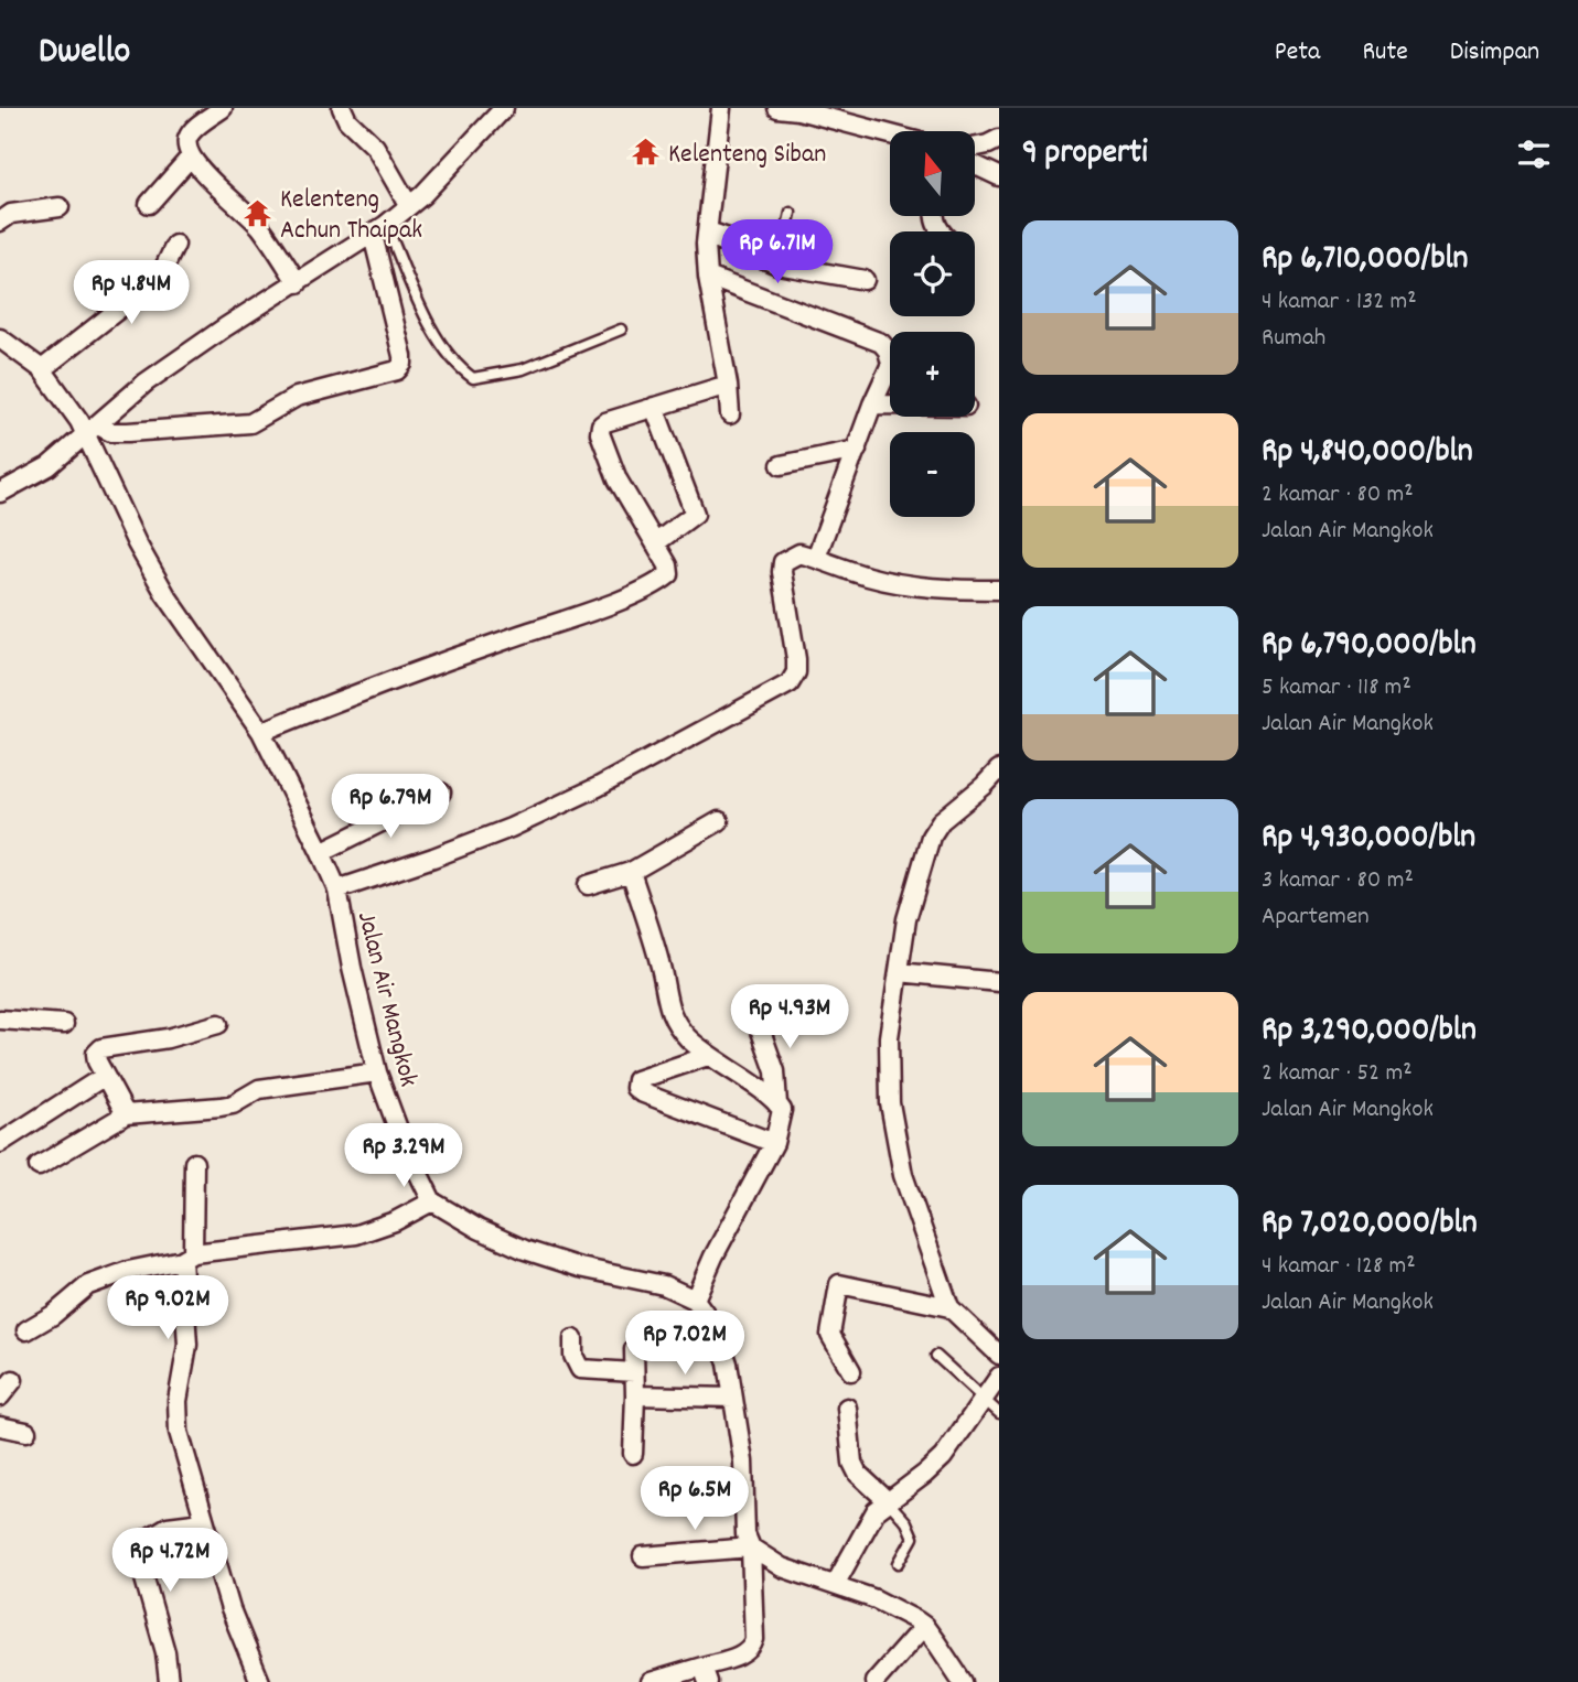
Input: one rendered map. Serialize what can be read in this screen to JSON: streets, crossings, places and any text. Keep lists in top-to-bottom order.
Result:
{
  "streets": {
    "street": ["Jalan Air Mangkok"]
  },
  "places": {
    "temple": ["Kelenteng Siban", "Kelenteng Achun Thaipak"]
  },
  "north": "top",
  "page": {
    "header": "Dwello",
    "nav": ["Peta", "Rute", "Disimpan"],
    "heading": "9 properti",
    "map_buttons": ["+", "−"],
    "list": [
      {
        "name": "Rp 6,710,000/bln",
        "note": "4 kamar · 132 m² · Rumah"
      },
      {
        "name": "Rp 4,840,000/bln",
        "note": "2 kamar · 80 m² · Jalan Air Mangkok"
      },
      {
        "name": "Rp 6,790,000/bln",
        "note": "5 kamar · 118 m² · Jalan Air Mangkok"
      },
      {
        "name": "Rp 4,930,000/bln",
        "note": "3 kamar · 80 m² · Apartemen"
      },
      {
        "name": "Rp 3,290,000/bln",
        "note": "2 kamar · 52 m² · Jalan Air Mangkok"
      },
      {
        "name": "Rp 7,020,000/bln",
        "note": "4 kamar · 128 m² · Jalan Air Mangkok"
      }
    ],
    "price": [
      "Rp 6.71M",
      "Rp 4.84M",
      "Rp 6.79M",
      "Rp 4.93M",
      "Rp 3.29M",
      "Rp 9.02M",
      "Rp 7.02M",
      "Rp 6.5M",
      "Rp 4.72M"
    ]
  }
}
